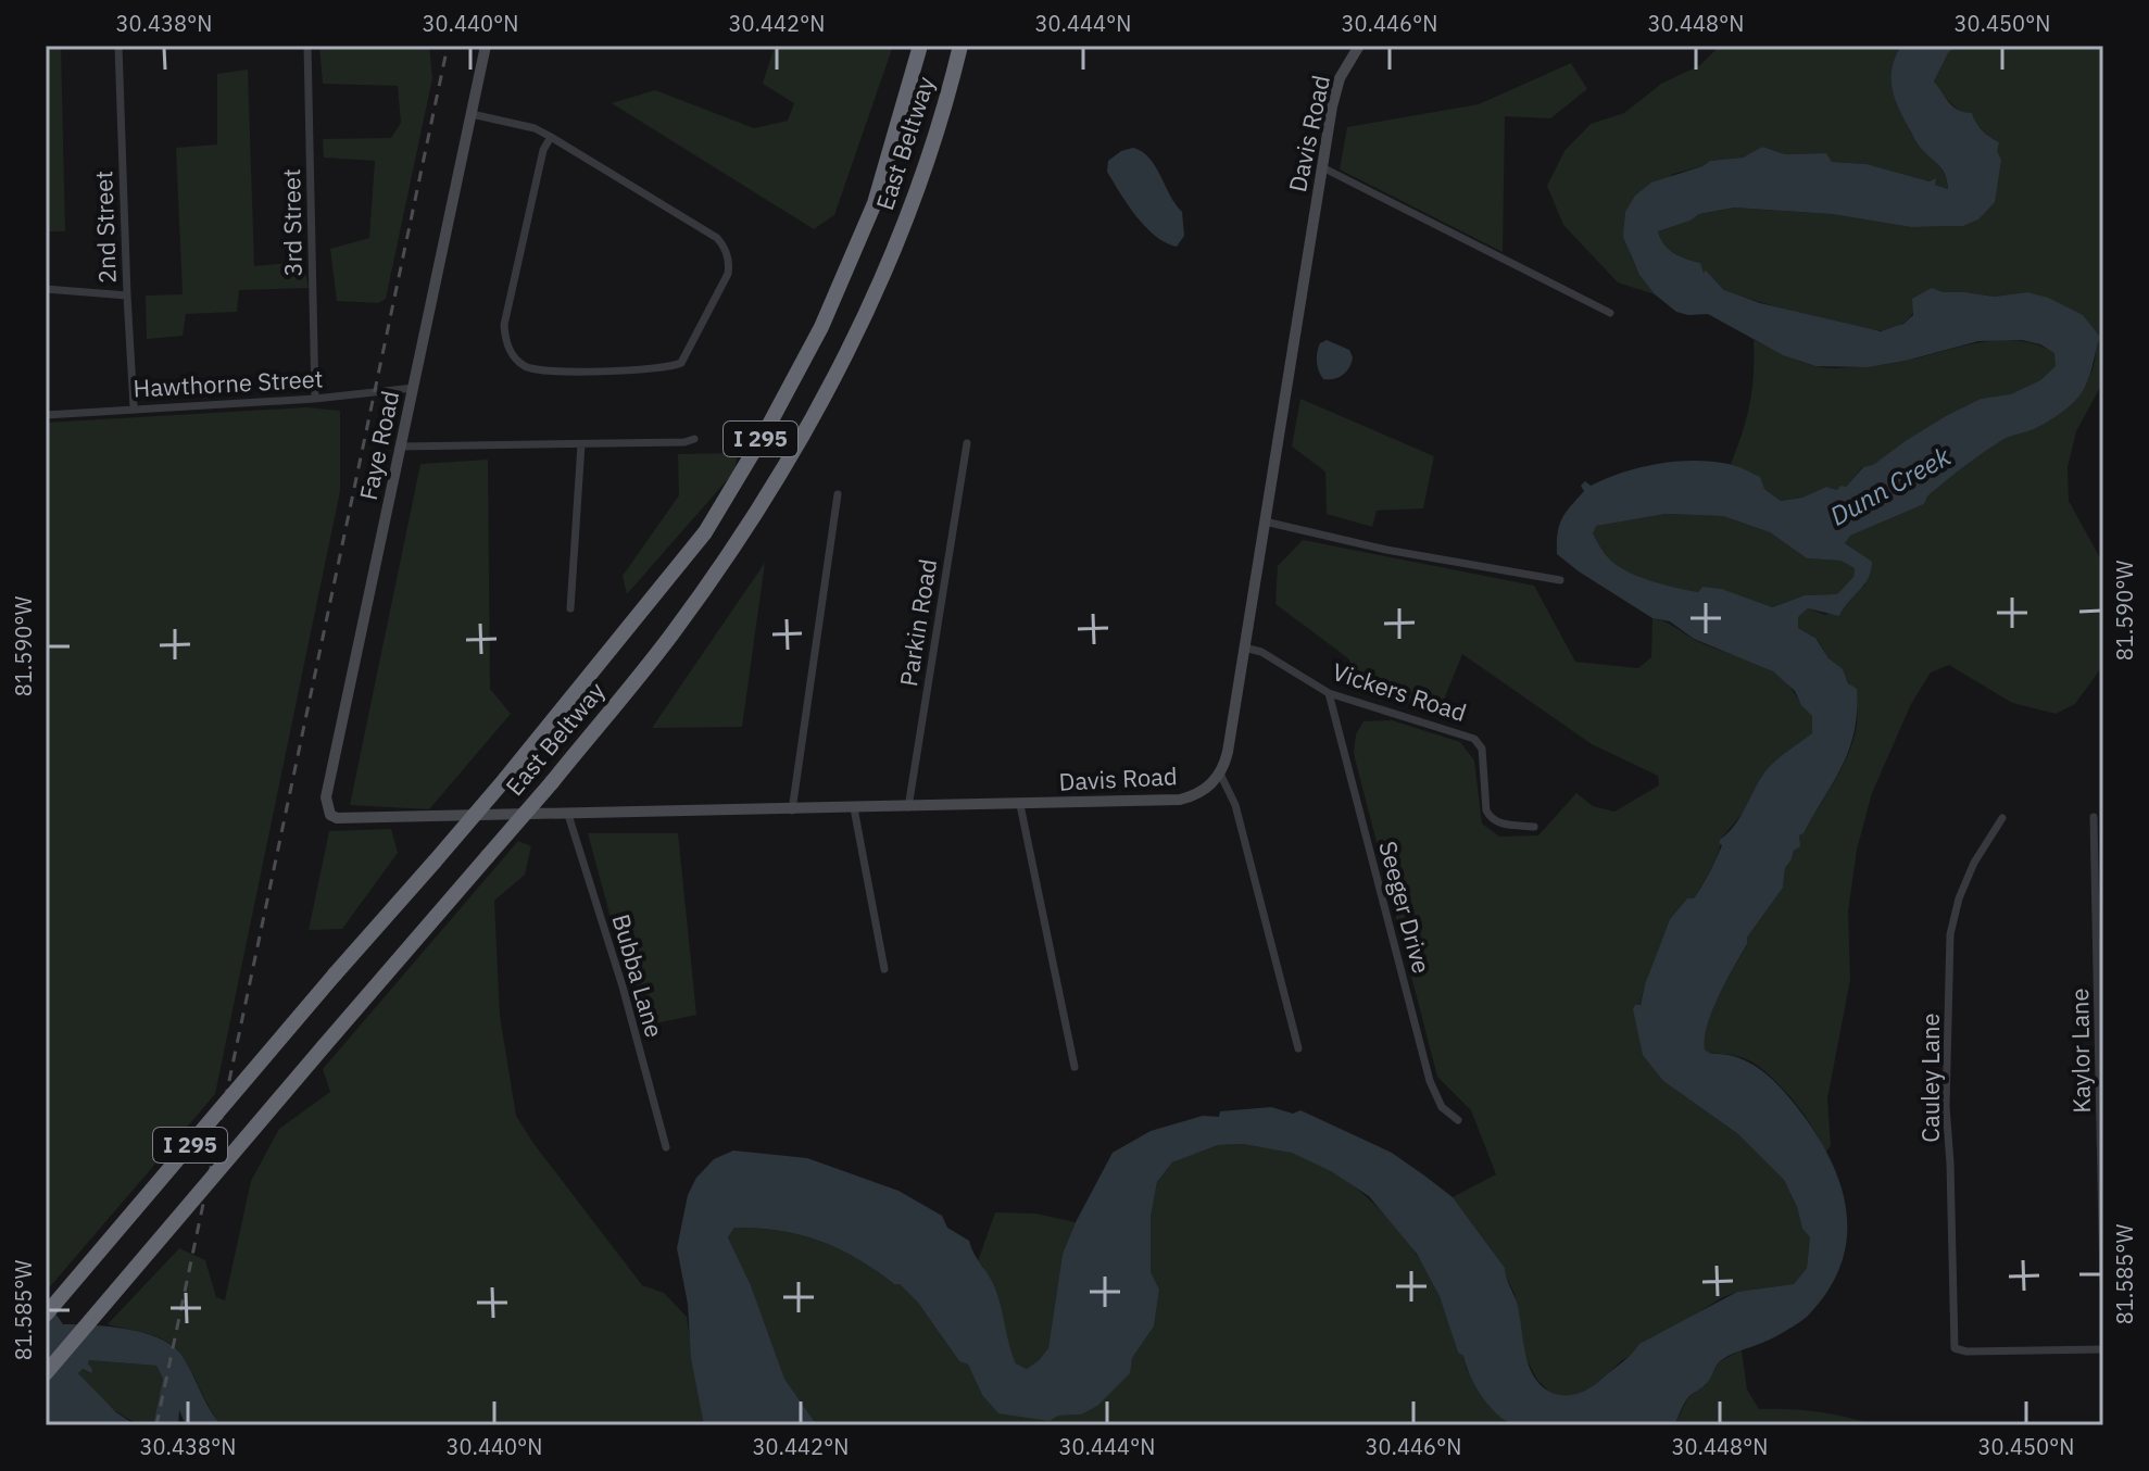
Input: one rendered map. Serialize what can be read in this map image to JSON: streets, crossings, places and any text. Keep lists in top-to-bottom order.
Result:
{
  "streets": {
    "highway": ["East Beltway", "I 295"],
    "street": [
      "Davis Road",
      "3rd Street",
      "2nd Street",
      "Hawthorne Street",
      "Faye Road",
      "Parkin Road",
      "Vickers Road",
      "Seeger Drive",
      "Bubba Lane",
      "Kaylor Lane",
      "Cauley Lane"
    ]
  },
  "crossings": [
    ["Davis Road", "Faye Road"],
    ["Davis Road", "Parkin Road"],
    ["Davis Road", "Vickers Road"],
    ["Davis Road", "Bubba Lane"],
    ["3rd Street", "Hawthorne Street"],
    ["2nd Street", "Hawthorne Street"],
    ["Hawthorne Street", "Faye Road"],
    ["Vickers Road", "Seeger Drive"]
  ],
  "water": ["Dunn Creek"],
  "coordinates": [
    "30.438°N",
    "30.440°N",
    "30.442°N",
    "30.444°N",
    "30.446°N",
    "30.448°N",
    "30.450°N",
    "81.590°W",
    "81.585°W"
  ]
}
